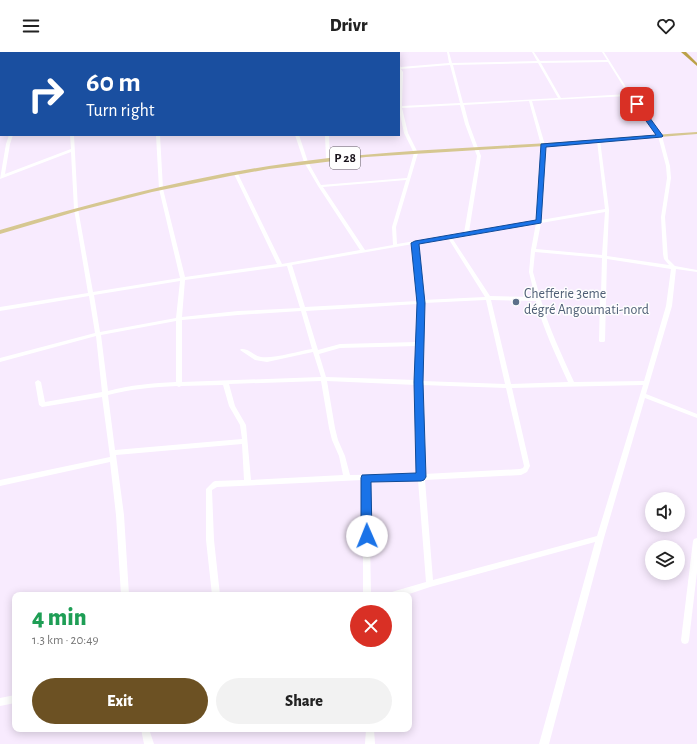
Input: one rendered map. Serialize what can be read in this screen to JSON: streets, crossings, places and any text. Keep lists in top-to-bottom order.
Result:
{
  "streets": {
    "main road": ["P 28"]
  },
  "places": ["Chefferie 3eme dégré Angoumati-nord"],
  "page": {
    "header": "Drivr",
    "turn": ["60 m", "Turn right"],
    "heading": ["4 min", "1.3 km · 20:49"],
    "buttons": ["Exit", "Share"]
  }
}
